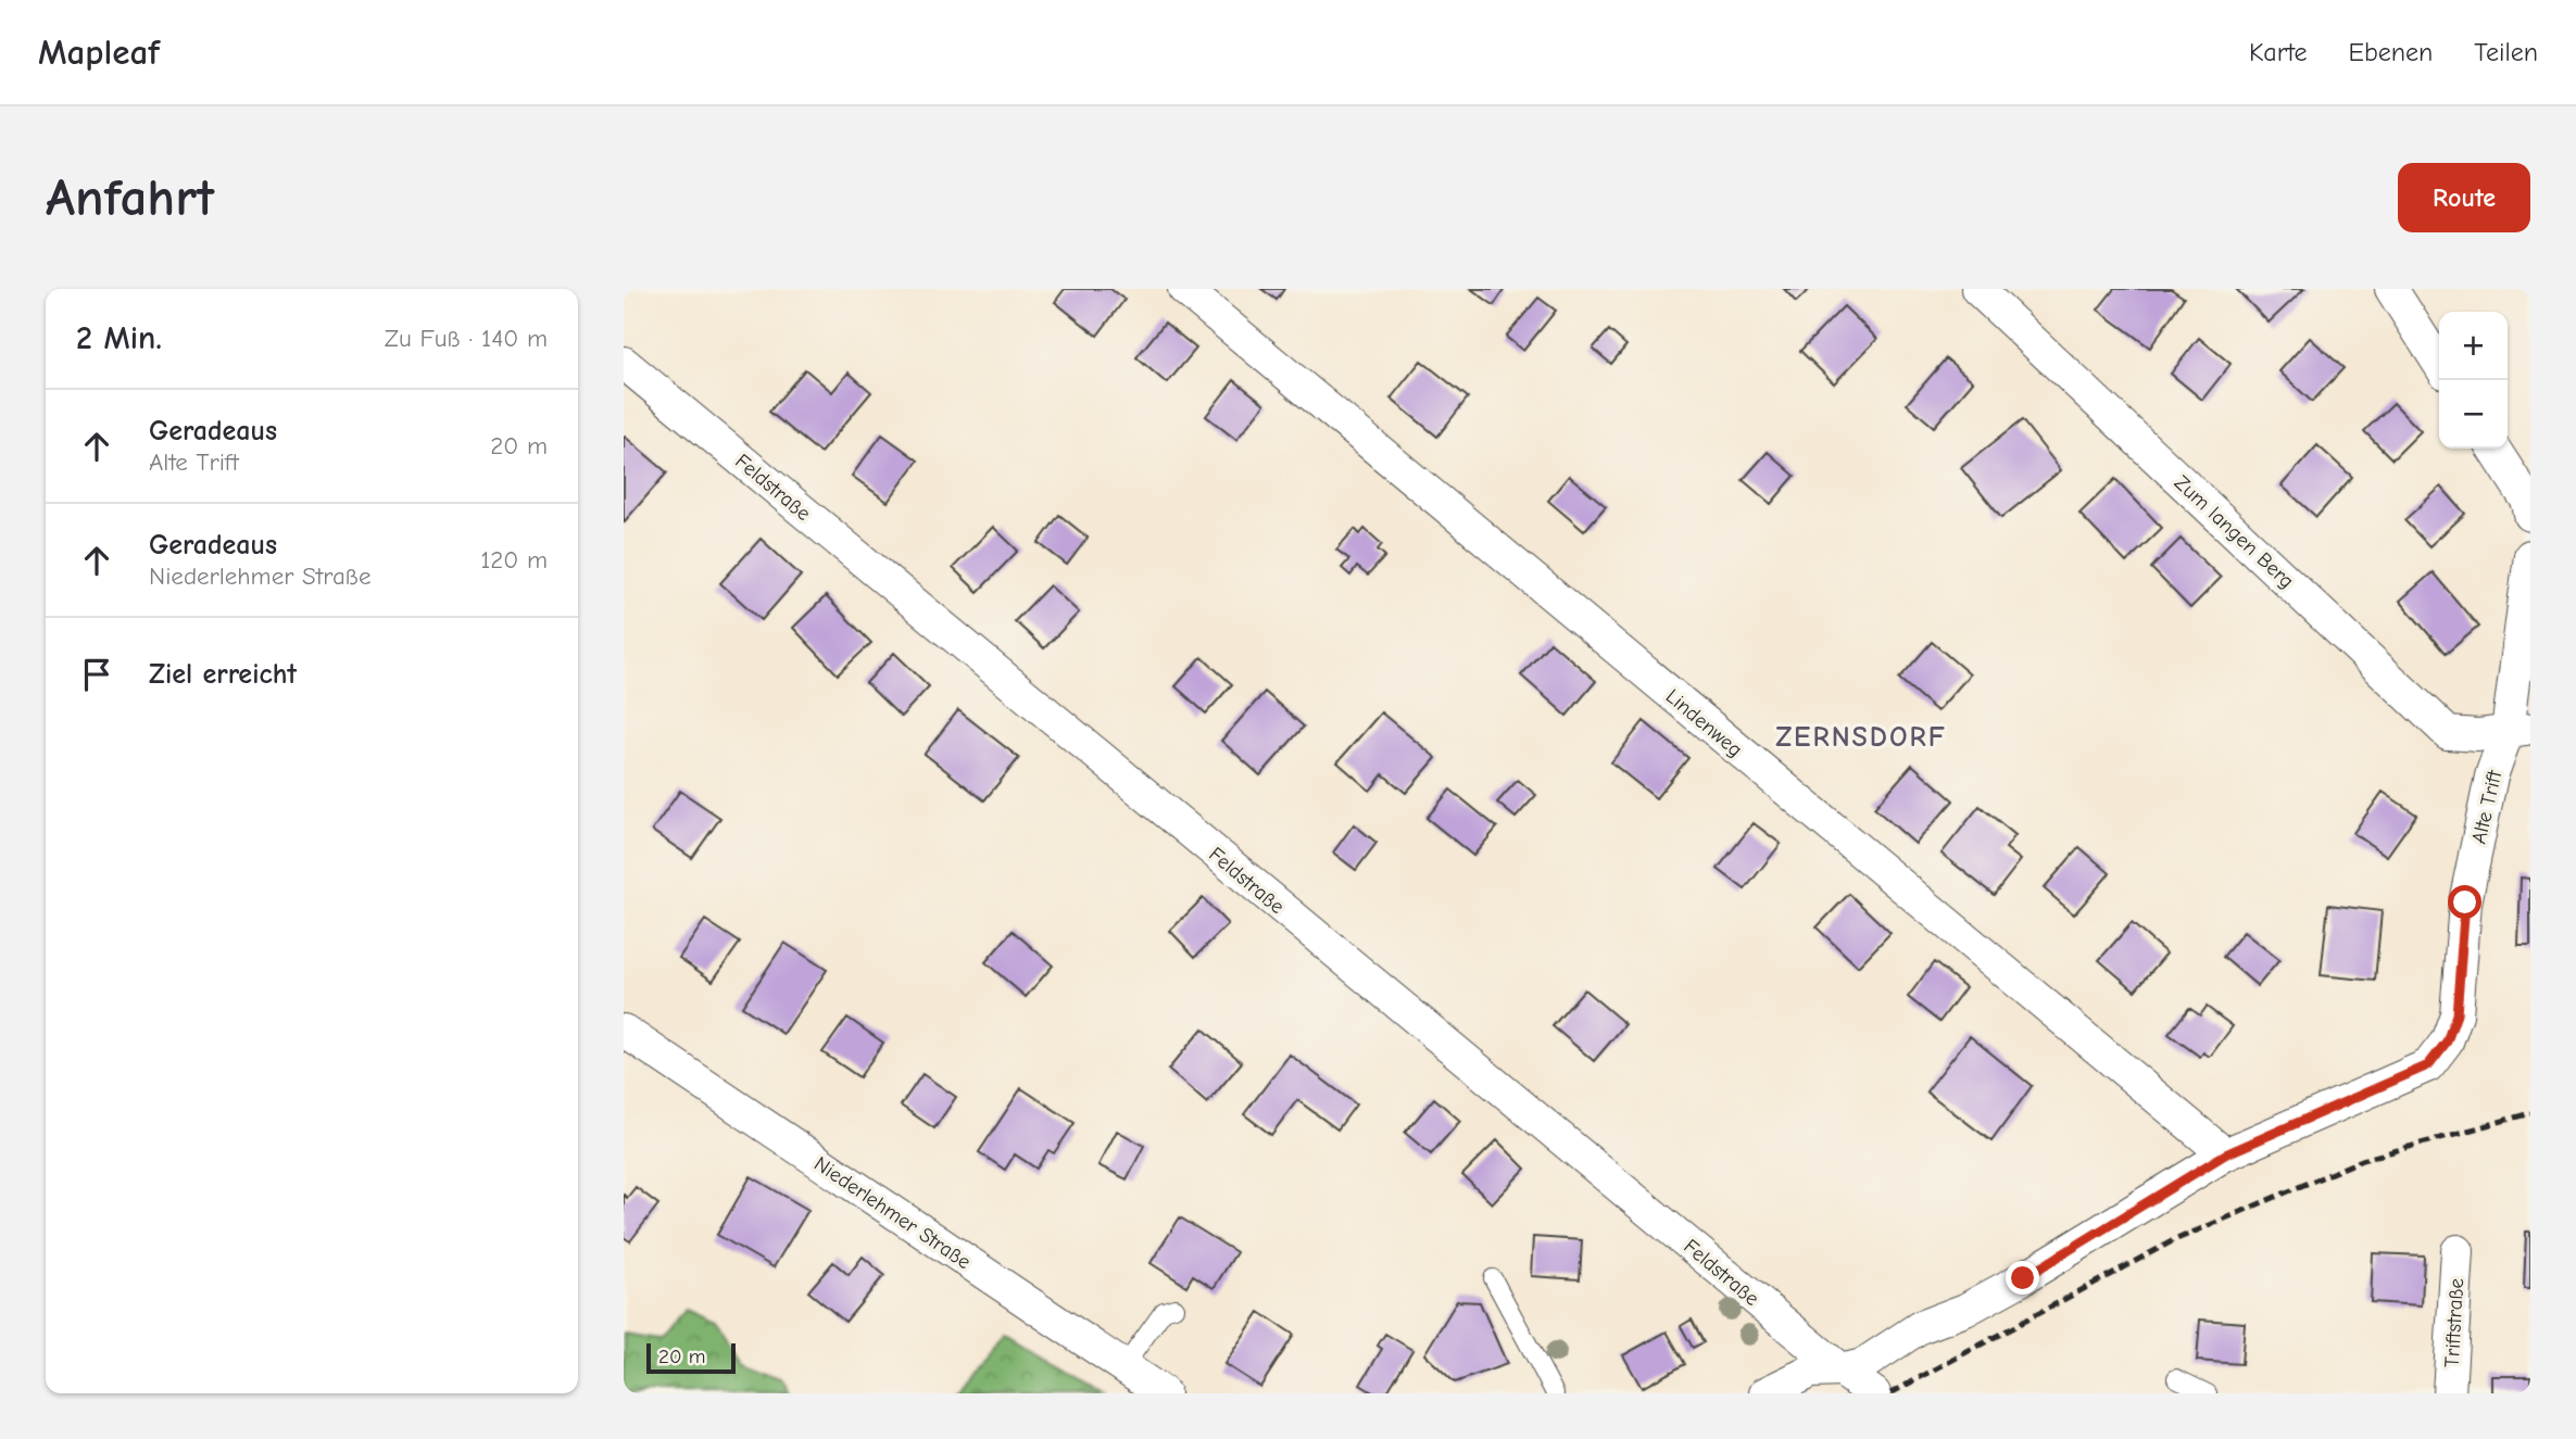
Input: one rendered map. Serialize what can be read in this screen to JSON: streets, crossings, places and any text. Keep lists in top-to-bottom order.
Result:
{
  "streets": {
    "street": [
      "Feldstraße",
      "Zum langen Berg",
      "Lindenweg",
      "Alte Trift",
      "Niederlehmer Straße",
      "Triftstraße"
    ]
  },
  "crossings": [
    ["Zum langen Berg", "Alte Trift"],
    ["Lindenweg", "Alte Trift"]
  ],
  "districts": ["ZERNSDORF"],
  "scale_bar": "20 m",
  "page": {
    "header": "Mapleaf",
    "nav": ["Karte", "Ebenen", "Teilen"],
    "buttons": "Route",
    "title": "Anfahrt",
    "heading": ["2 Min.", "Zu Fuß · 140 m"],
    "map_buttons": ["+", "−"],
    "list": [
      ["Geradeaus", "Alte Trift", "20 m"],
      ["Geradeaus", "Niederlehmer Straße", "120 m"],
      "Ziel erreicht"
    ],
    "scale": "20 m"
  }
}
